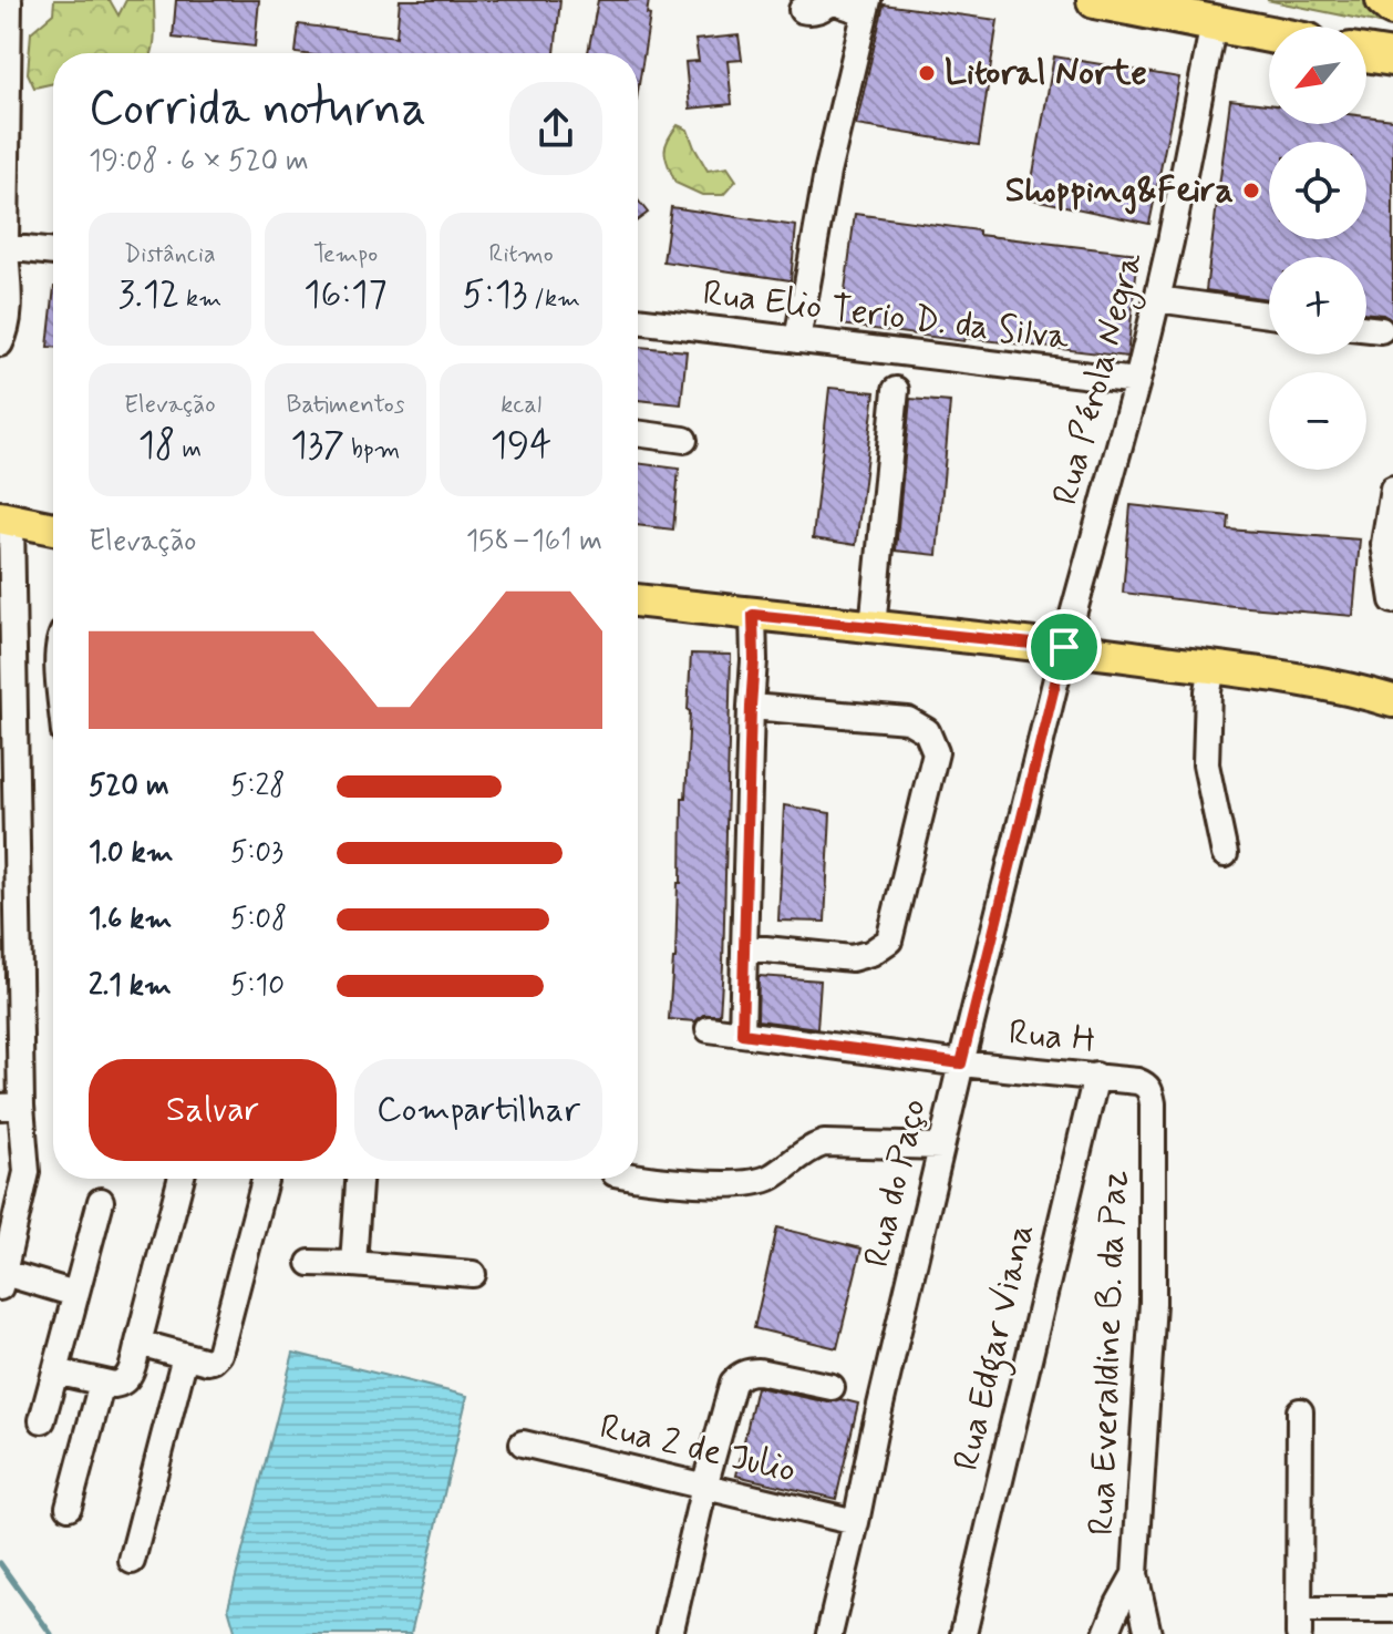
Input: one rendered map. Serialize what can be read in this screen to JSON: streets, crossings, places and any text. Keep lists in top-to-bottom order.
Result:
{
  "streets": {
    "street": [
      "Rua Elio Terio D. da Silva",
      "Rua Pérola Negra",
      "Rua H",
      "Rua do Paço",
      "Rua Edgar Viana",
      "Rua Everaldine B. da Paz",
      "Rua 2 de Julio"
    ]
  },
  "crossings": [
    ["Rua Elio Terio D. da Silva", "Rua Pérola Negra"],
    ["Rua Pérola Negra", "Rua do Paço"],
    ["Rua H", "Rua do Paço"],
    ["Rua H", "Rua Edgar Viana"],
    ["Rua H", "Rua Everaldine B. da Paz"],
    ["Rua do Paço", "Rua 2 de Julio"]
  ],
  "places": ["Litoral Norte", "Shopping&Feira"],
  "north": "bottom left",
  "page": {
    "map_buttons": ["+", "−"],
    "heading": ["Corrida noturna", "19:08 · 6 × 520 m"],
    "stats": [
      ["Distância", "3.12 km"],
      ["Tempo", "16:17"],
      ["Ritmo", "5:13 /km"],
      ["Elevação", "18 m"],
      ["Batimentos", "137 bpm"],
      ["kcal", "194"]
    ],
    "chart": ["Elevação", "158–161 m"],
    "list": [
      {
        "name": "520 m",
        "note": "5:28"
      },
      {
        "name": "1.0 km",
        "note": "5:03"
      },
      {
        "name": "1.6 km",
        "note": "5:08"
      },
      {
        "name": "2.1 km",
        "note": "5:10"
      }
    ],
    "buttons": ["Salvar", "Compartilhar"]
  }
}
